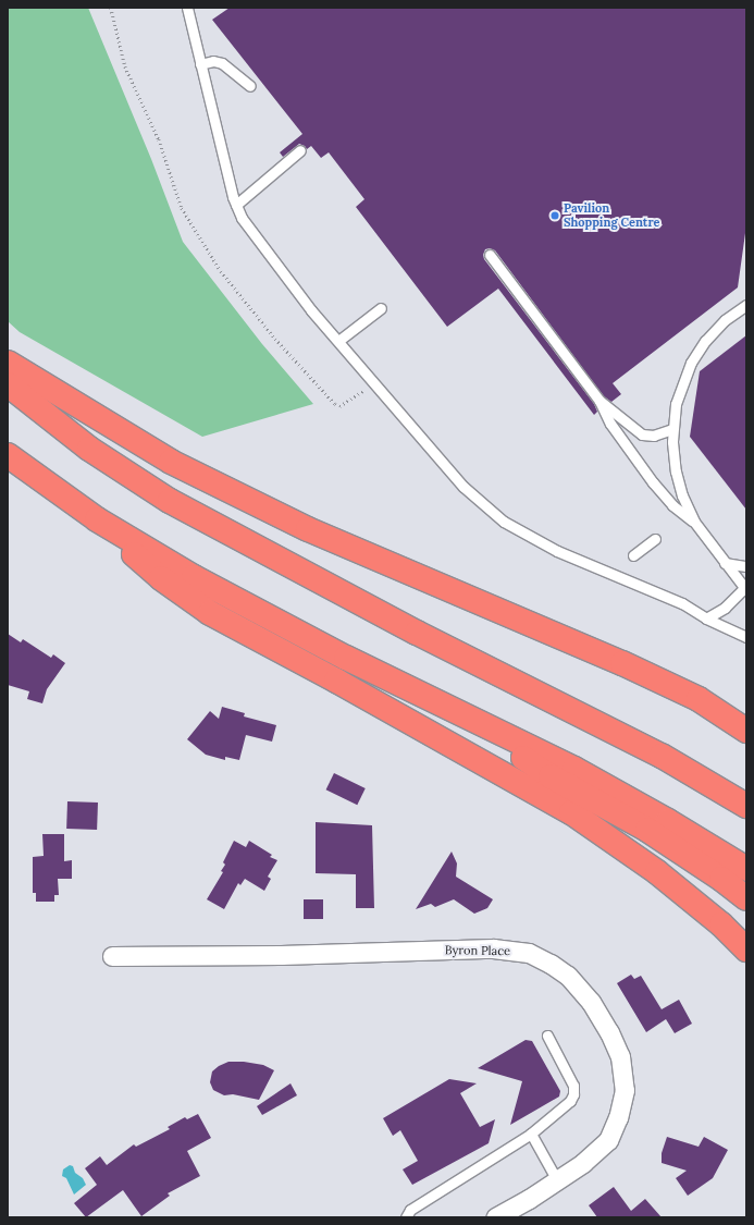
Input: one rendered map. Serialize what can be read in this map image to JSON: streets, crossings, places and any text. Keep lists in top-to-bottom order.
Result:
{
  "streets": {
    "street": ["Byron Place"]
  },
  "places": ["Pavilion Shopping Centre"]
}
